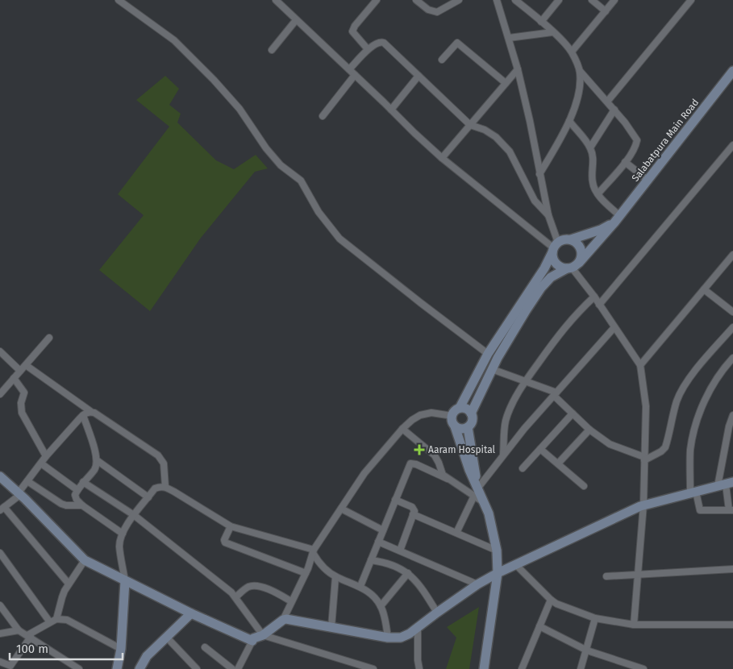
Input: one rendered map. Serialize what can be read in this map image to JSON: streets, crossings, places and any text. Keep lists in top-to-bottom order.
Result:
{
  "streets": {
    "street": ["Salabatpura Main Road"]
  },
  "places": {
    "health": ["Aaram Hospital"]
  },
  "scale_bar": "100 m"
}
